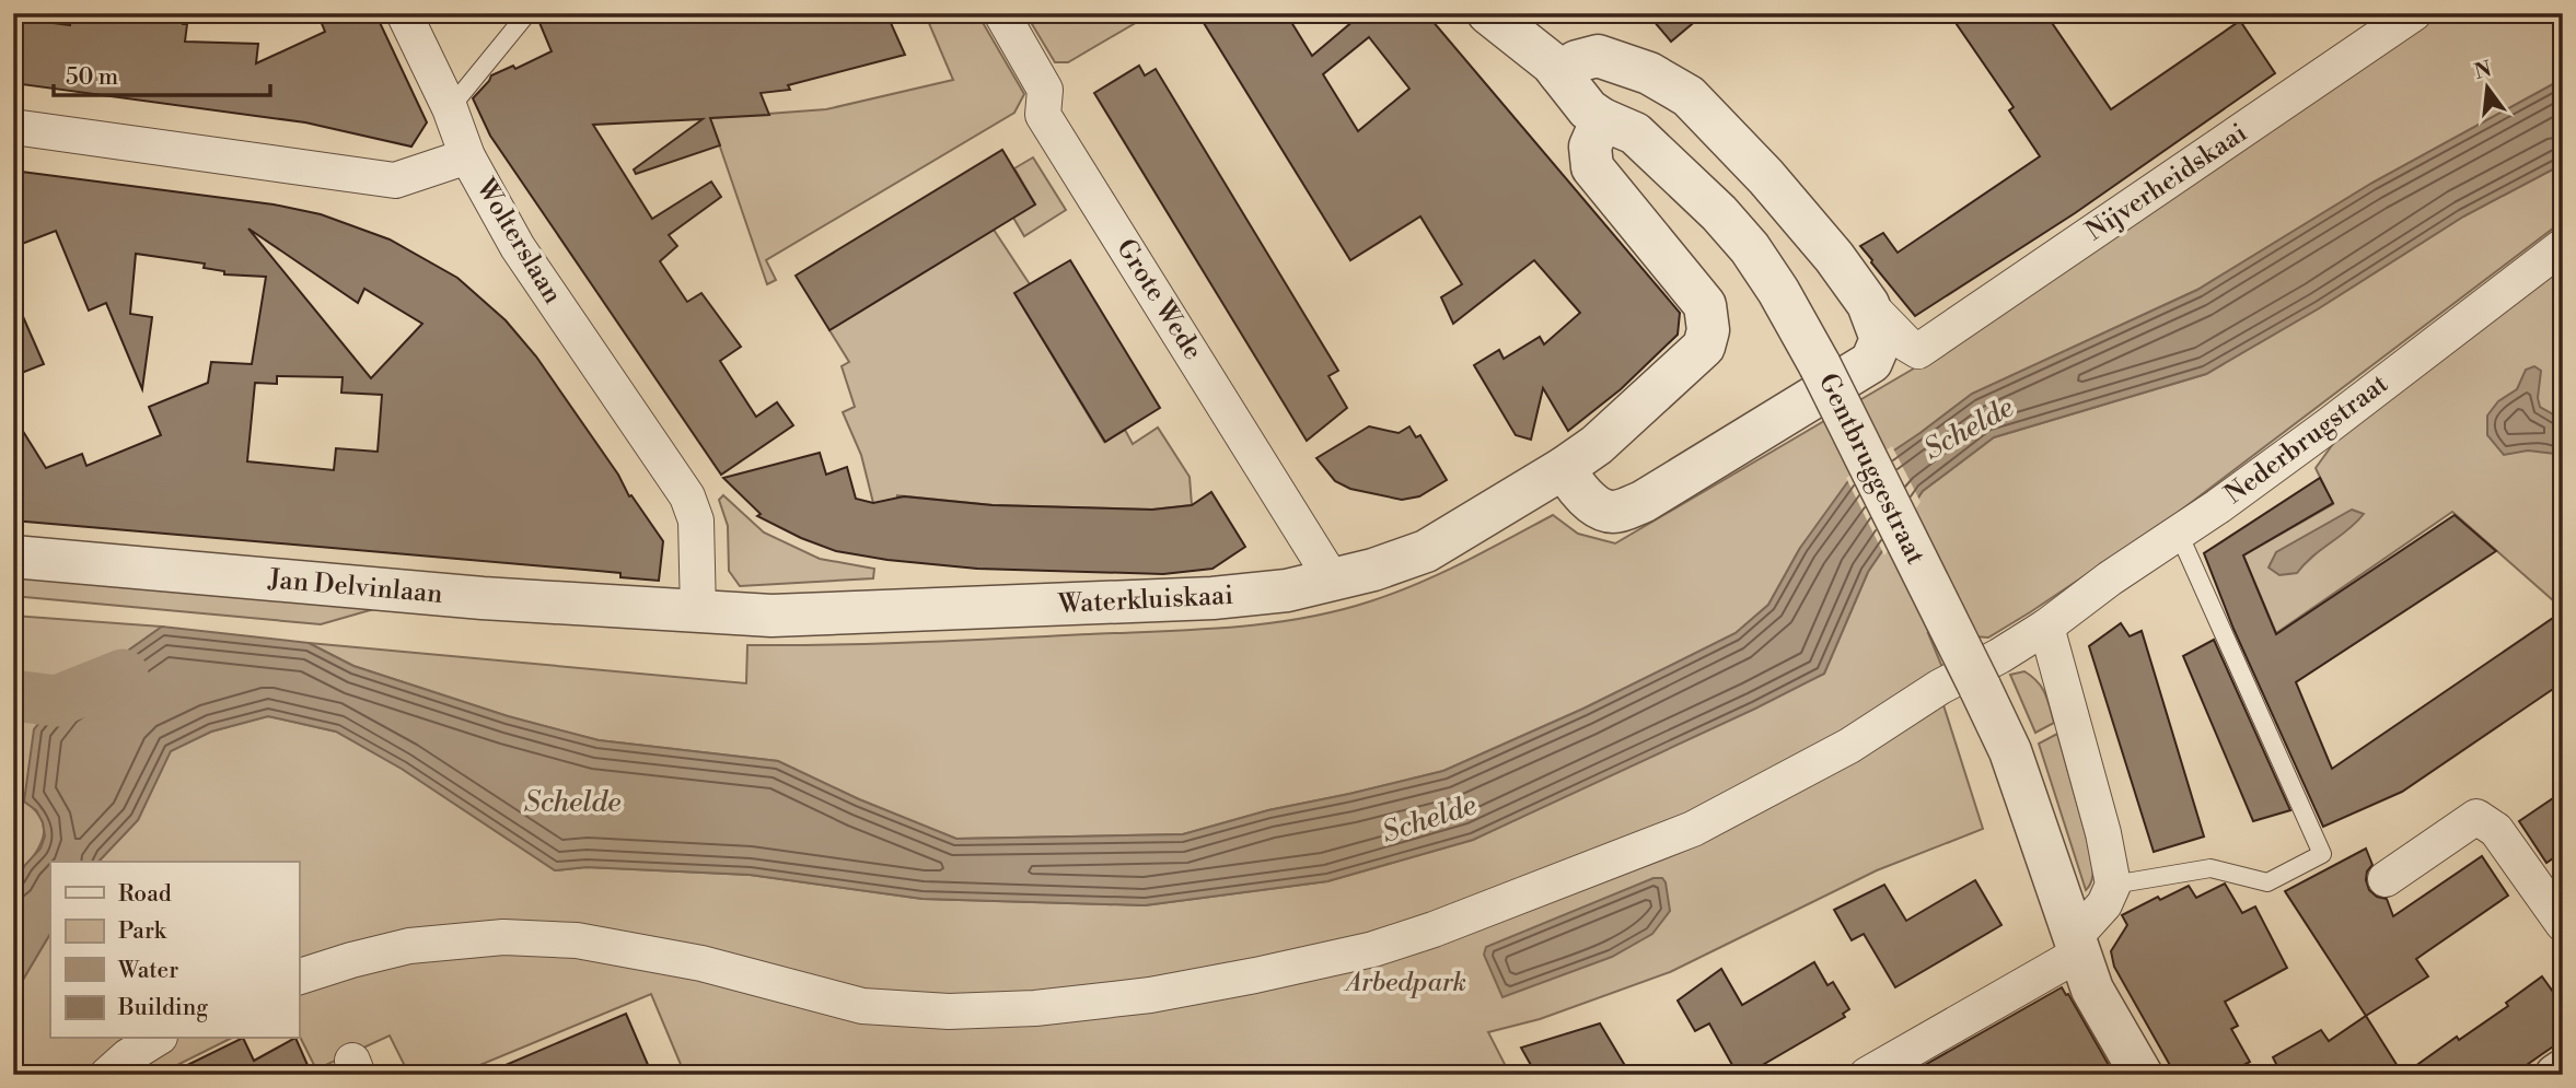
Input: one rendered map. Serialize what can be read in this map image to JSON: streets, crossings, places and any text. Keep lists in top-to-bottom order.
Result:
{
  "streets": {
    "street": [
      "Nijverheidskaai",
      "Wolterslaan",
      "Grote Wede",
      "Nederbrugstraat",
      "Gentbruggestraat",
      "Jan Delvinlaan",
      "Waterkluiskaai"
    ]
  },
  "crossings": [
    ["Wolterslaan", "Jan Delvinlaan"],
    ["Wolterslaan", "Waterkluiskaai"],
    ["Grote Wede", "Waterkluiskaai"],
    ["Nederbrugstraat", "Gentbruggestraat"],
    ["Gentbruggestraat", "Waterkluiskaai"],
    ["Jan Delvinlaan", "Waterkluiskaai"]
  ],
  "water": ["Schelde"],
  "parks": ["Arbedpark"],
  "legend": [
    "Road",
    "Park",
    "Water",
    "Building"
  ],
  "scale_bar": "50 m",
  "north": "top"
}
